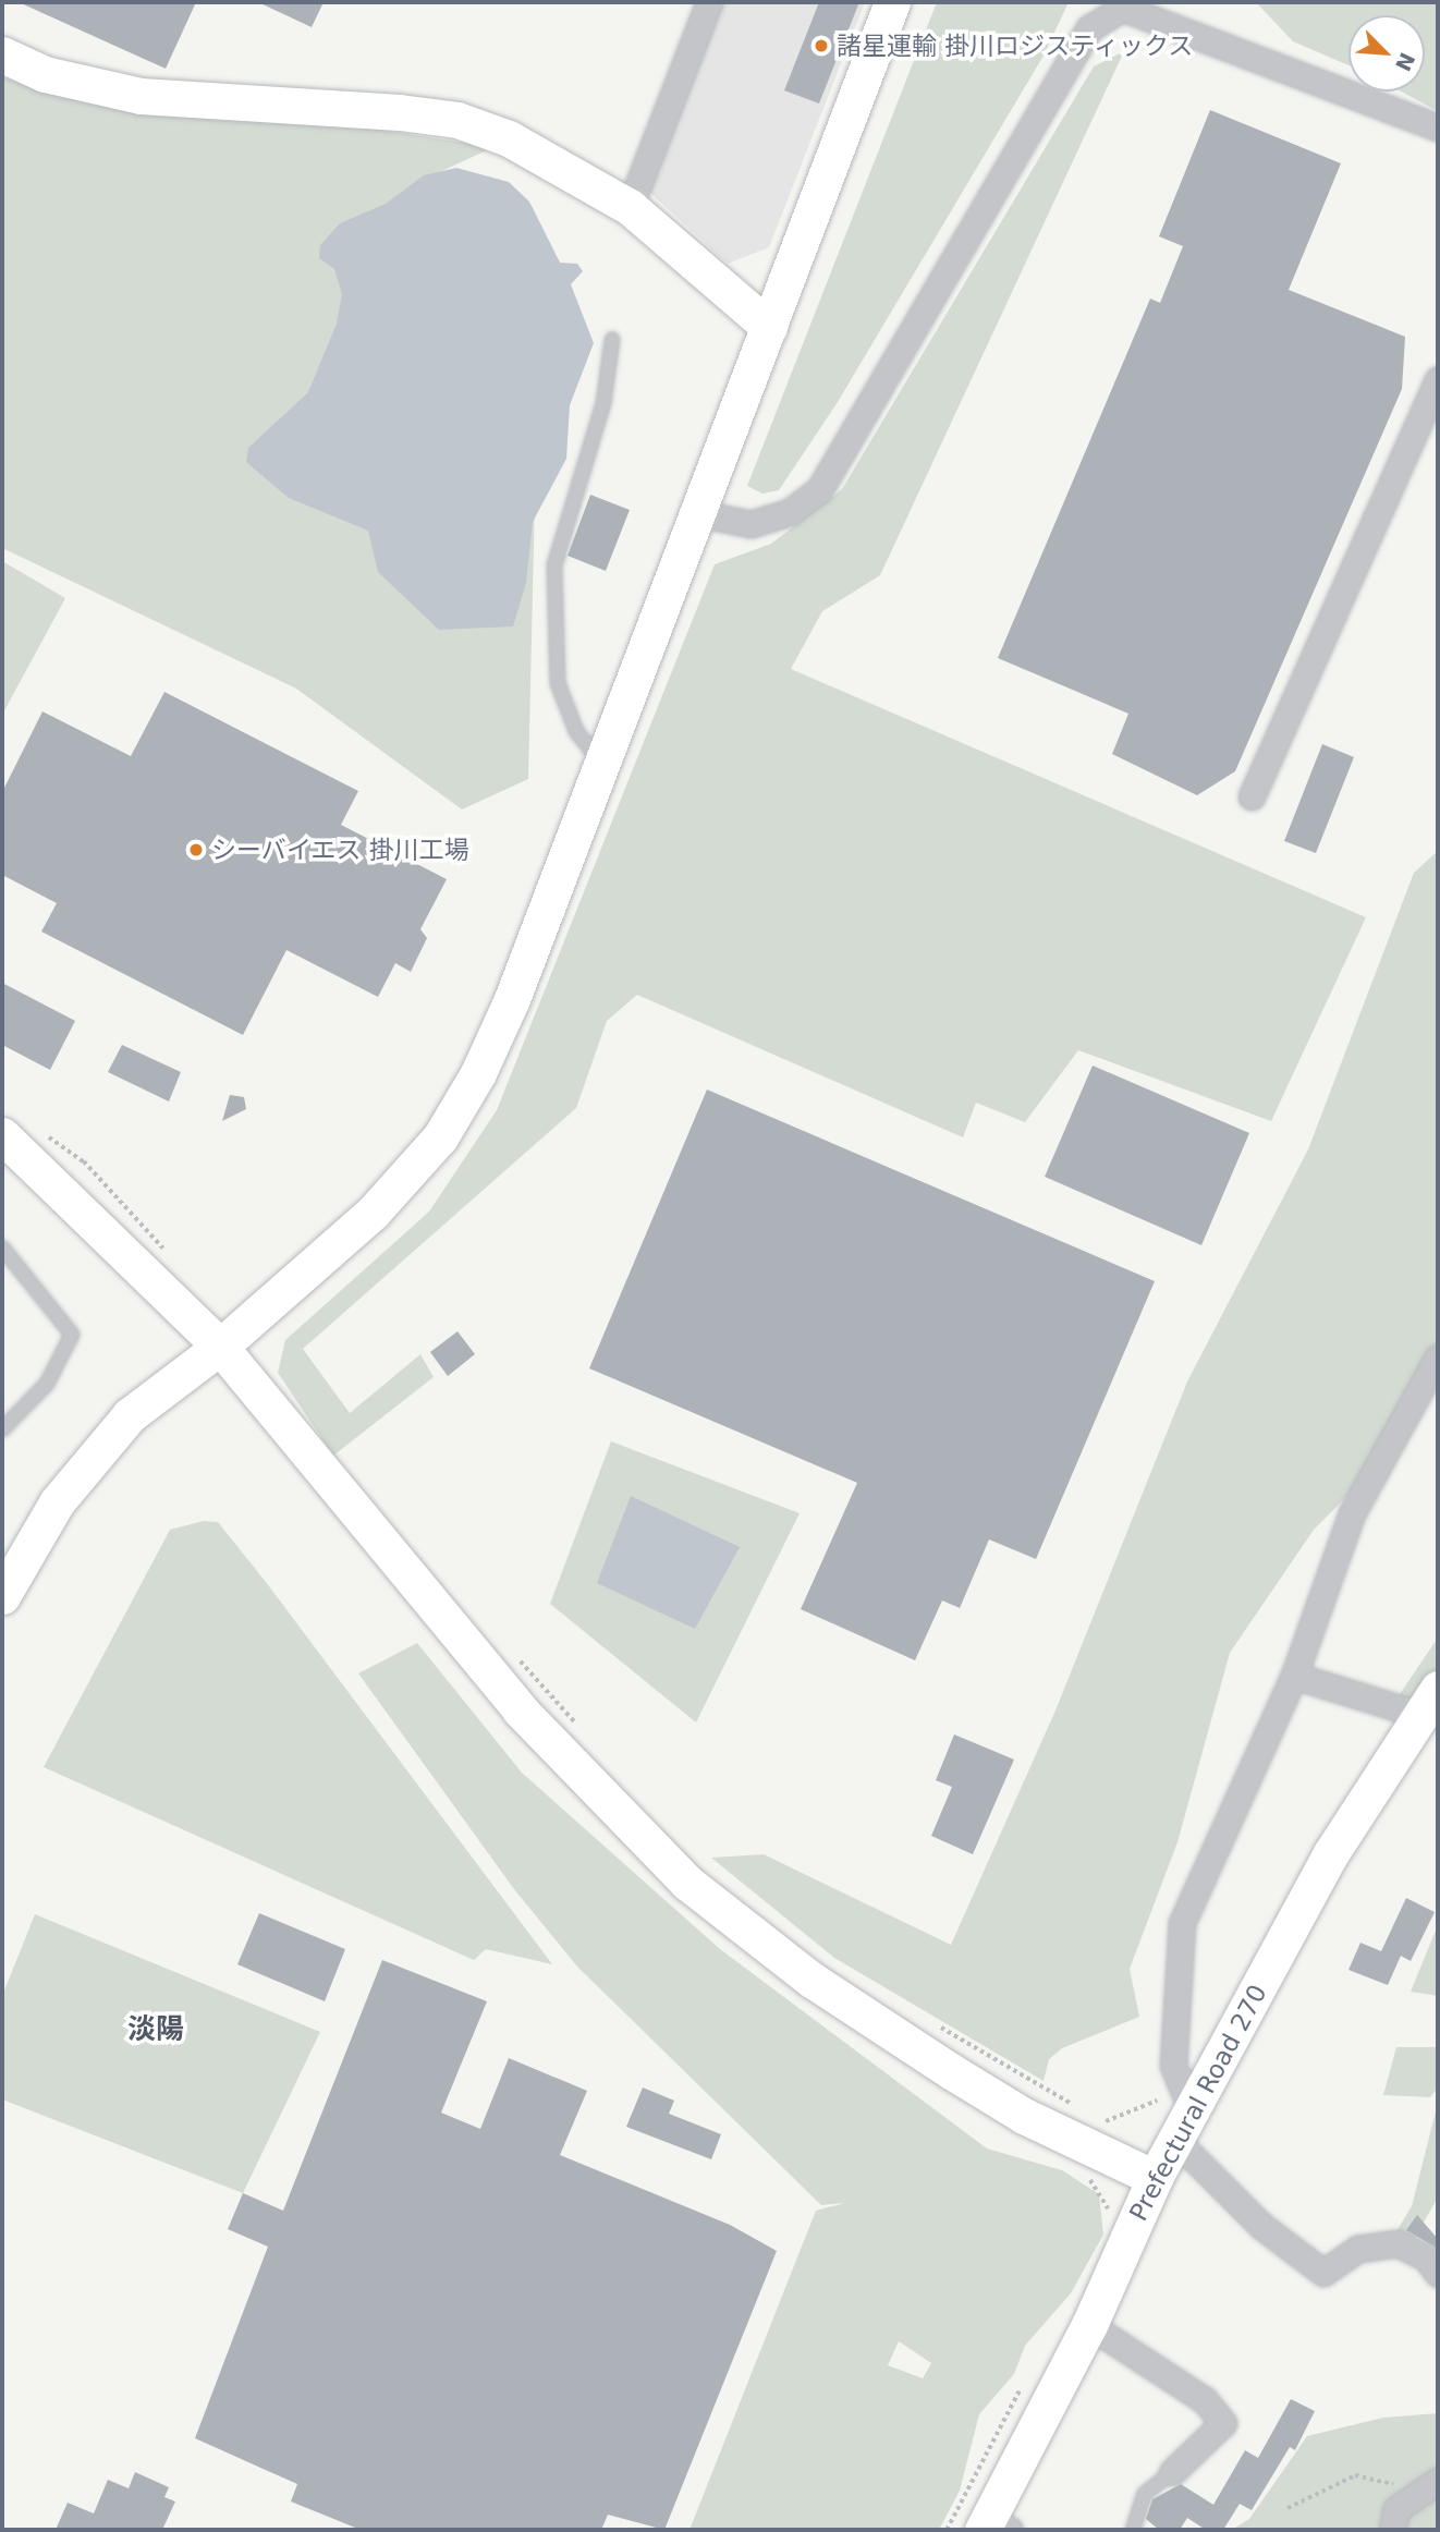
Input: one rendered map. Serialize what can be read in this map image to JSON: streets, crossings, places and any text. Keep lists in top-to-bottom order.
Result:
{
  "streets": {
    "street": ["Prefectural Road 270"]
  },
  "districts": ["淡陽"],
  "places": ["諸星運輸 掛川ロジスティックス", "シーバイエス 掛川工場"],
  "north": "bottom right"
}
